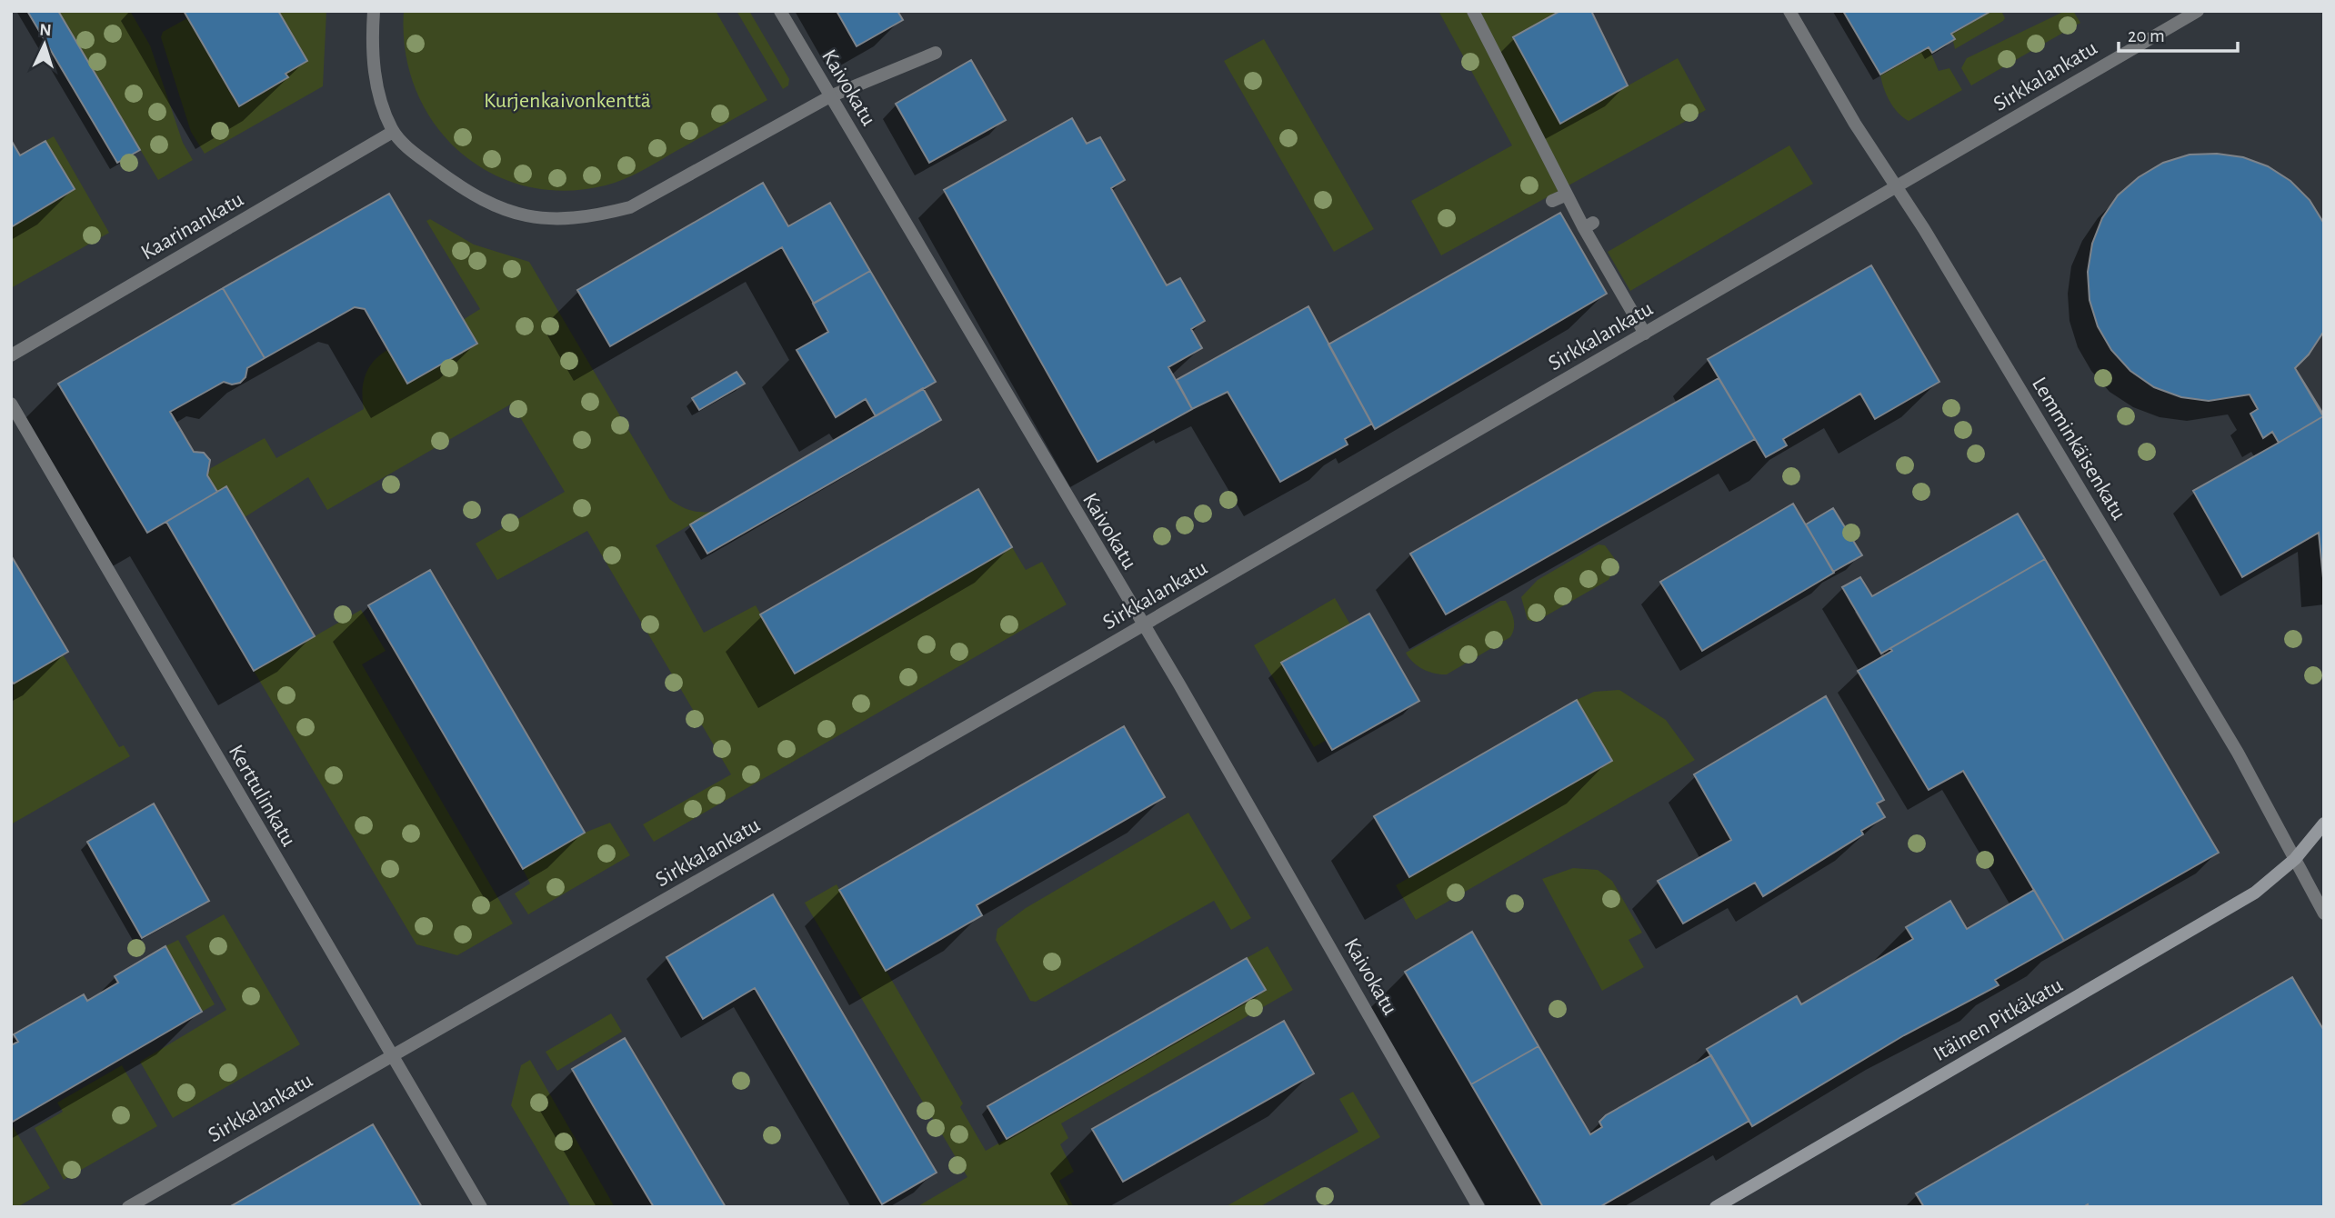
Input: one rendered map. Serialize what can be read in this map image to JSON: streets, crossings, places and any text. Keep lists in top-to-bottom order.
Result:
{
  "streets": {
    "main road": ["Itäinen Pitkäkatu"],
    "street": [
      "Sirkkalankatu",
      "Kaivokatu",
      "Kaarinankatu",
      "Lemminkäisenkatu",
      "Kerttulinkatu"
    ]
  },
  "crossings": [
    ["Sirkkalankatu", "Kaivokatu"],
    ["Sirkkalankatu", "Lemminkäisenkatu"],
    ["Sirkkalankatu", "Kerttulinkatu"],
    ["Lemminkäisenkatu", "Itäinen Pitkäkatu"]
  ],
  "parks": ["Kurjenkaivonkenttä"],
  "scale_bar": "20 m",
  "north": "top"
}
